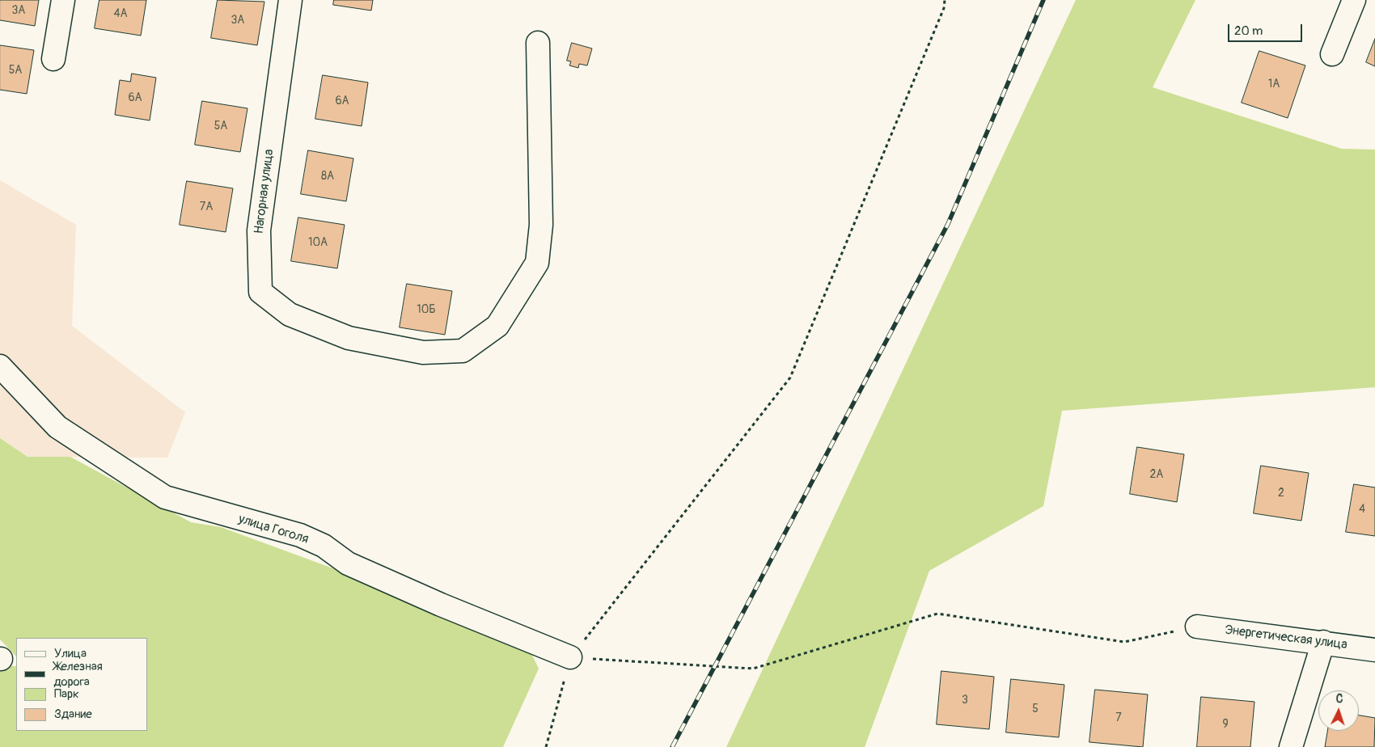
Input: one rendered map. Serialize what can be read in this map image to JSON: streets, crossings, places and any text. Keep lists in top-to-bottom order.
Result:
{
  "streets": {
    "street": ["Нагорная улица", "улица Гоголя", "Энергетическая улица"]
  },
  "house_numbers": [
    "3А",
    "4А",
    "3А",
    "5А",
    "1А",
    "6А",
    "6А",
    "5А",
    "8А",
    "7А",
    "10А",
    "10Б",
    "2А",
    "2",
    "4",
    "3",
    "5",
    "7",
    "9"
  ],
  "legend": [
    "Улица",
    "Железная дорога",
    "Парк",
    "Здание"
  ],
  "scale_bar": "20 m",
  "north": "top"
}
